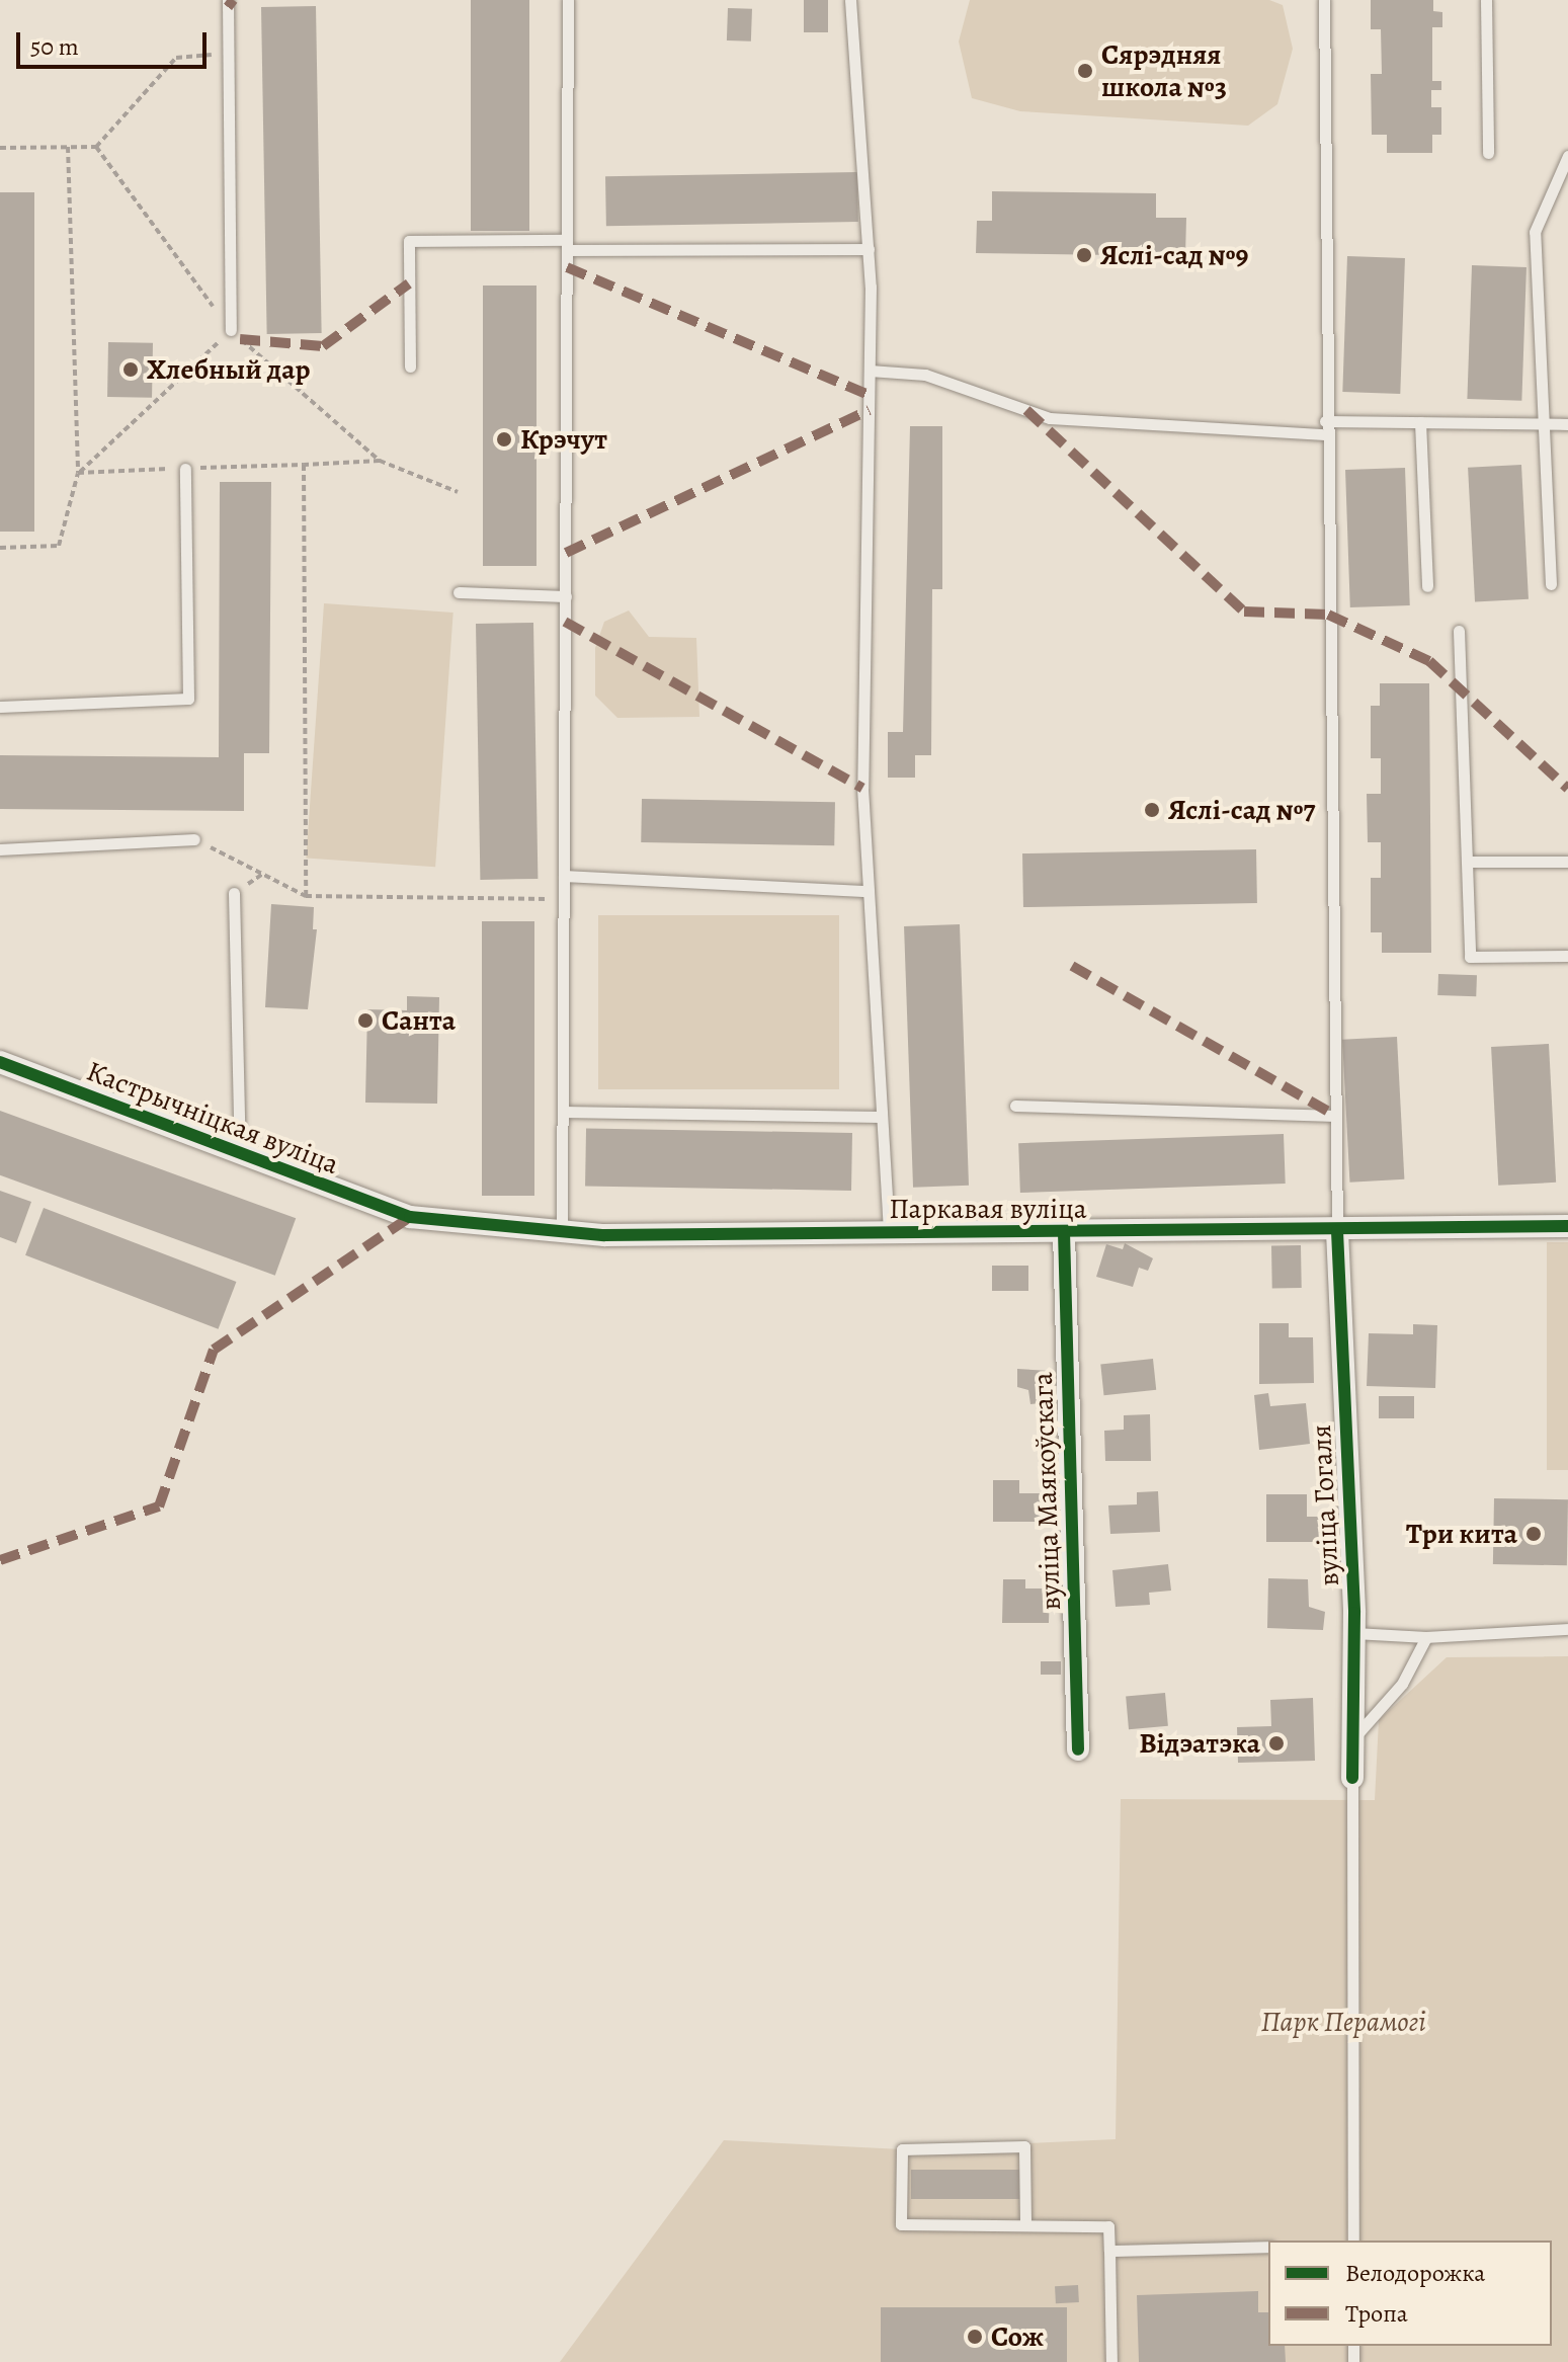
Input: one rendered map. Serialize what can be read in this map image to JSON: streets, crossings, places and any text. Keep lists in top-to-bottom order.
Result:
{
  "streets": {
    "street": [
      "Кастрычніцкая вуліца",
      "Паркавая вуліца",
      "вуліца Маякоўскага",
      "вуліца Гогаля"
    ]
  },
  "crossings": [
    ["Кастрычніцкая вуліца", "Паркавая вуліца"],
    ["Паркавая вуліца", "вуліца Маякоўскага"],
    ["Паркавая вуліца", "вуліца Гогаля"]
  ],
  "parks": ["Парк Перамогі"],
  "places": [
    "Сярэдняя школа №3",
    "Яслі-сад №9",
    "Хлебный дар",
    "Крэчут",
    "Яслі-сад №7",
    "Санта",
    "Три кита",
    "Відэатэка",
    "Сож"
  ],
  "legend": ["Велодорожка", "Тропа"],
  "scale_bar": "50 m"
}
